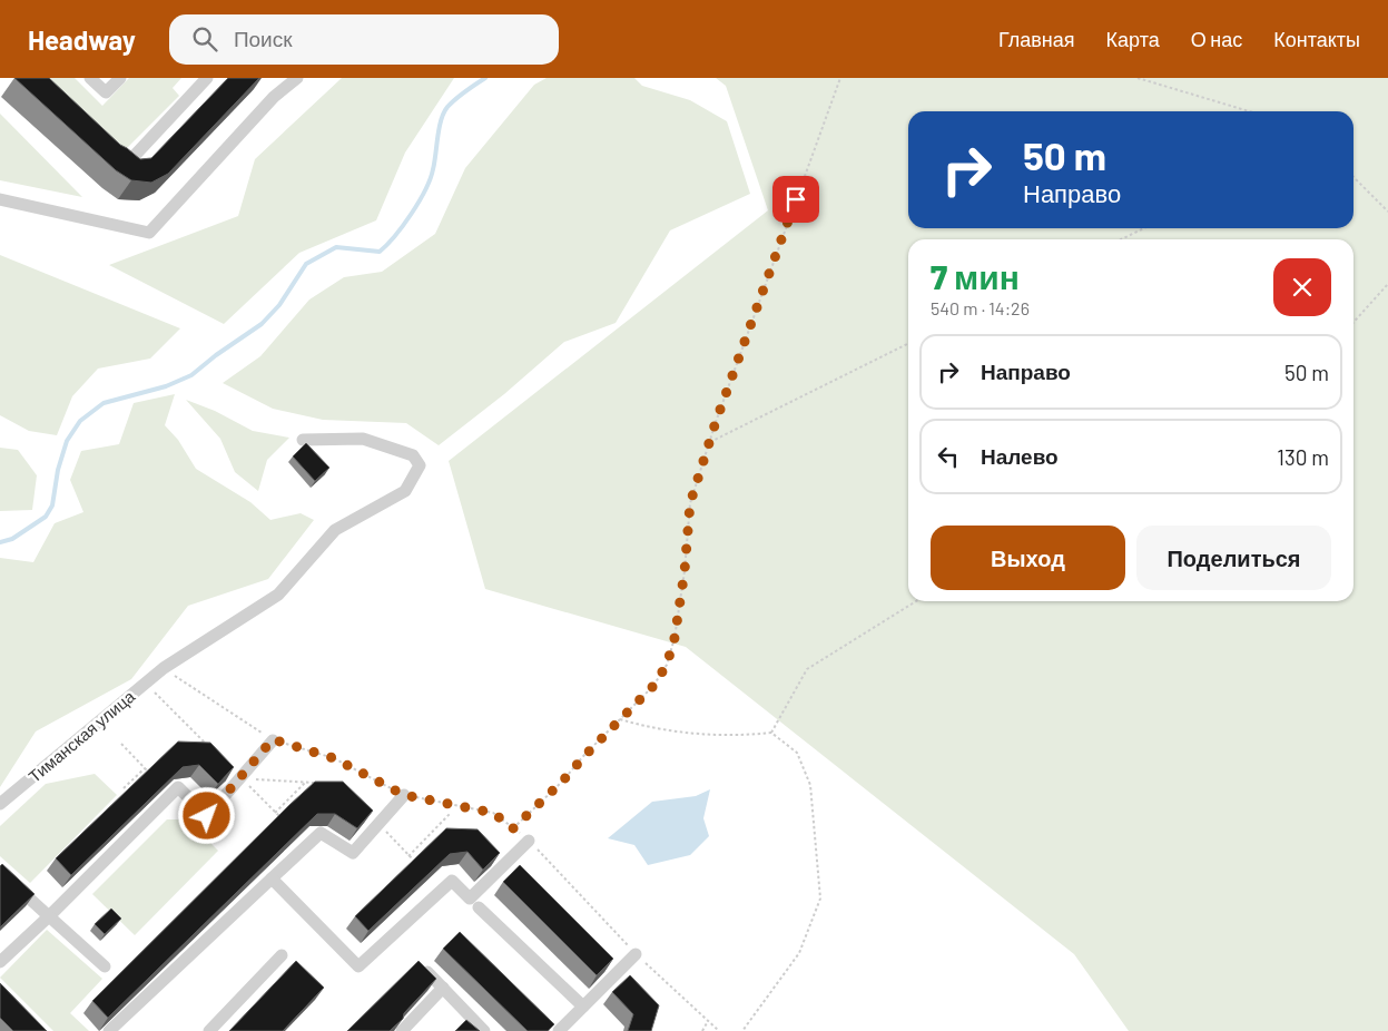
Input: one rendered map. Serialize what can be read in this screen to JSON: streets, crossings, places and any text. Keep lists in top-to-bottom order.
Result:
{
  "streets": {
    "street": ["Тиманская улица"]
  },
  "page": {
    "header": "Headway",
    "search": "Поиск",
    "nav": [
      "Главная",
      "Карта",
      "О нас",
      "Контакты"
    ],
    "turn": ["50 m", "Направо"],
    "heading": ["7 мин", "540 m · 14:26"],
    "list": [
      {
        "name": "Направо",
        "value": "50 m"
      },
      {
        "name": "Налево",
        "value": "130 m"
      }
    ],
    "buttons": ["Выход", "Поделиться"]
  }
}
